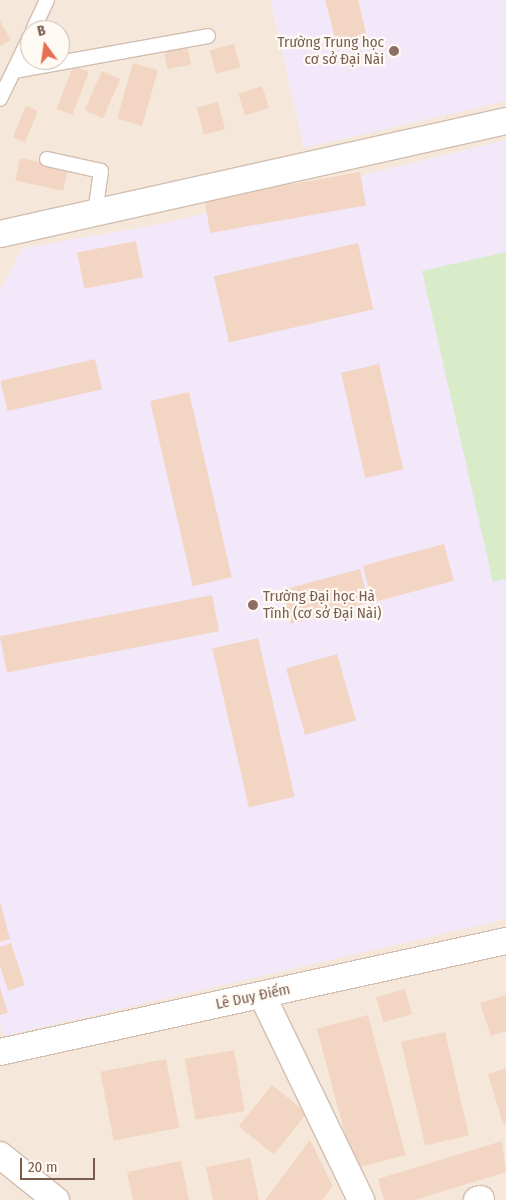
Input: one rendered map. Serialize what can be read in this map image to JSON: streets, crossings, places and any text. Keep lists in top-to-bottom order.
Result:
{
  "streets": {
    "street": ["Lê Duy Điếm"]
  },
  "places": ["Trường Trung học cơ sở Đại Nài", "Trường Đại học Hà Tĩnh (cơ sở Đại Nài)"],
  "scale_bar": "20 m",
  "north": "top"
}
